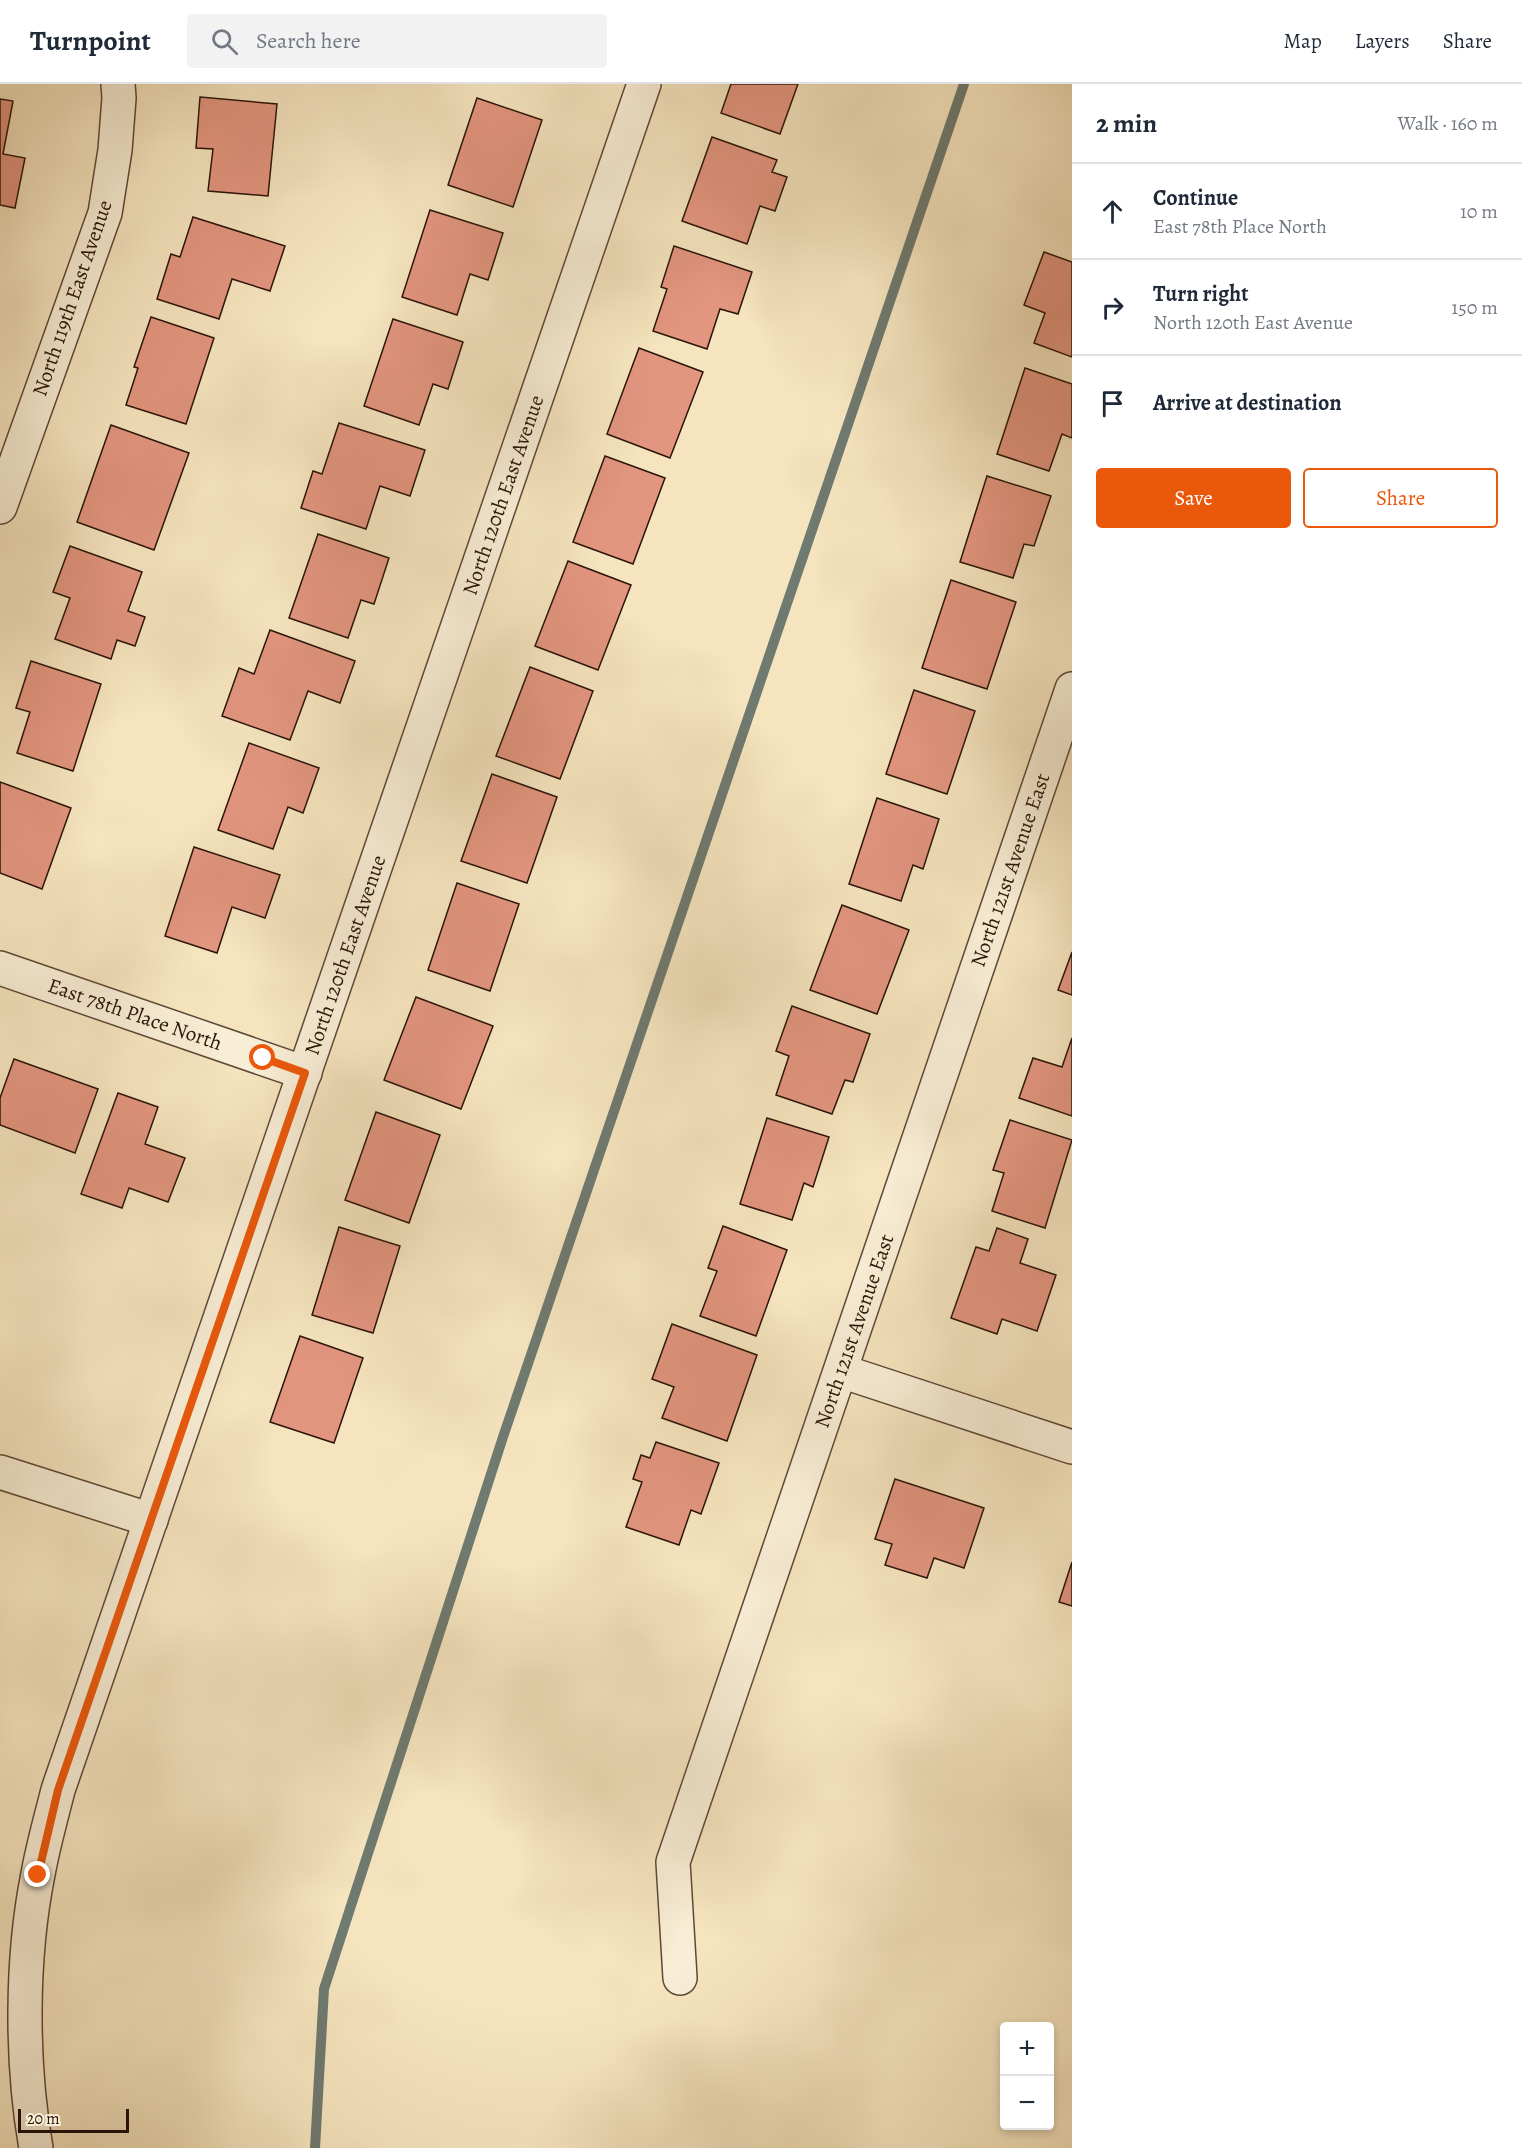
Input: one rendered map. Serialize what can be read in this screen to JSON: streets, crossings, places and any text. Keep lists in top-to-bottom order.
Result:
{
  "streets": {
    "street": [
      "North 119th East Avenue",
      "North 120th East Avenue",
      "North 121st Avenue East",
      "East 78th Place North"
    ]
  },
  "crossings": [
    ["North 120th East Avenue", "East 78th Place North"]
  ],
  "scale_bar": "20 m",
  "page": {
    "header": "Turnpoint",
    "search": "Search here",
    "nav": ["Map", "Layers", "Share"],
    "heading": ["2 min", "Walk · 160 m"],
    "list": [
      ["Continue", "East 78th Place North", "10 m"],
      ["Turn right", "North 120th East Avenue", "150 m"],
      "Arrive at destination"
    ],
    "buttons": ["Save", "Share"],
    "map_buttons": ["+", "−"],
    "scale": "20 m"
  }
}
